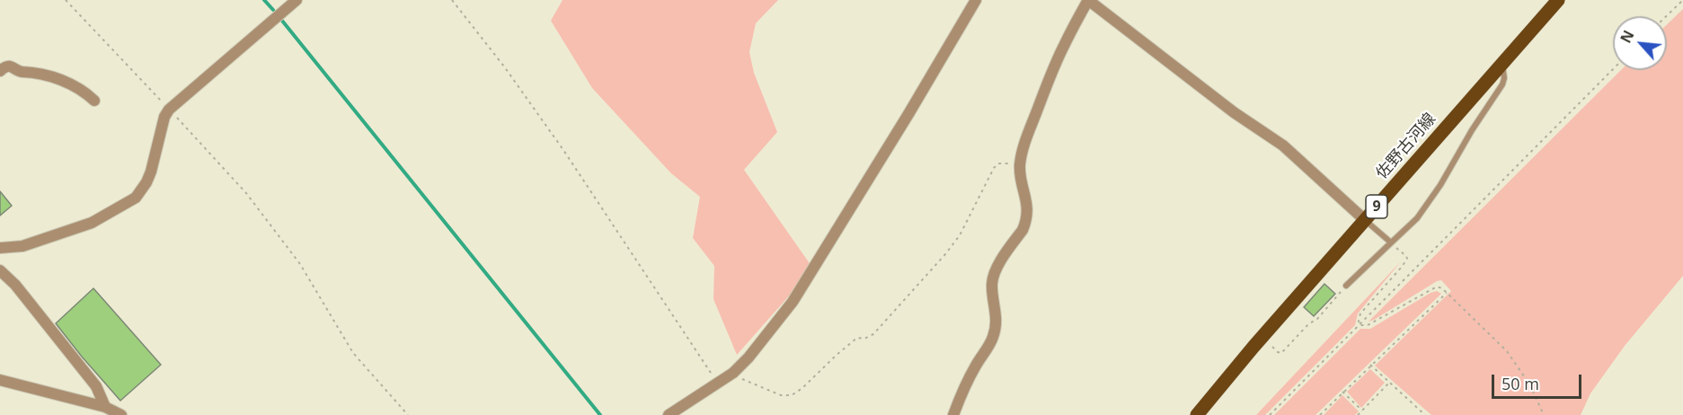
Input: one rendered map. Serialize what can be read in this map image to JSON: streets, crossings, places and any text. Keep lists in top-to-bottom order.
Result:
{
  "streets": {
    "main road": ["佐野古河線", "9"]
  },
  "scale_bar": "50 m",
  "north": "top left"
}
